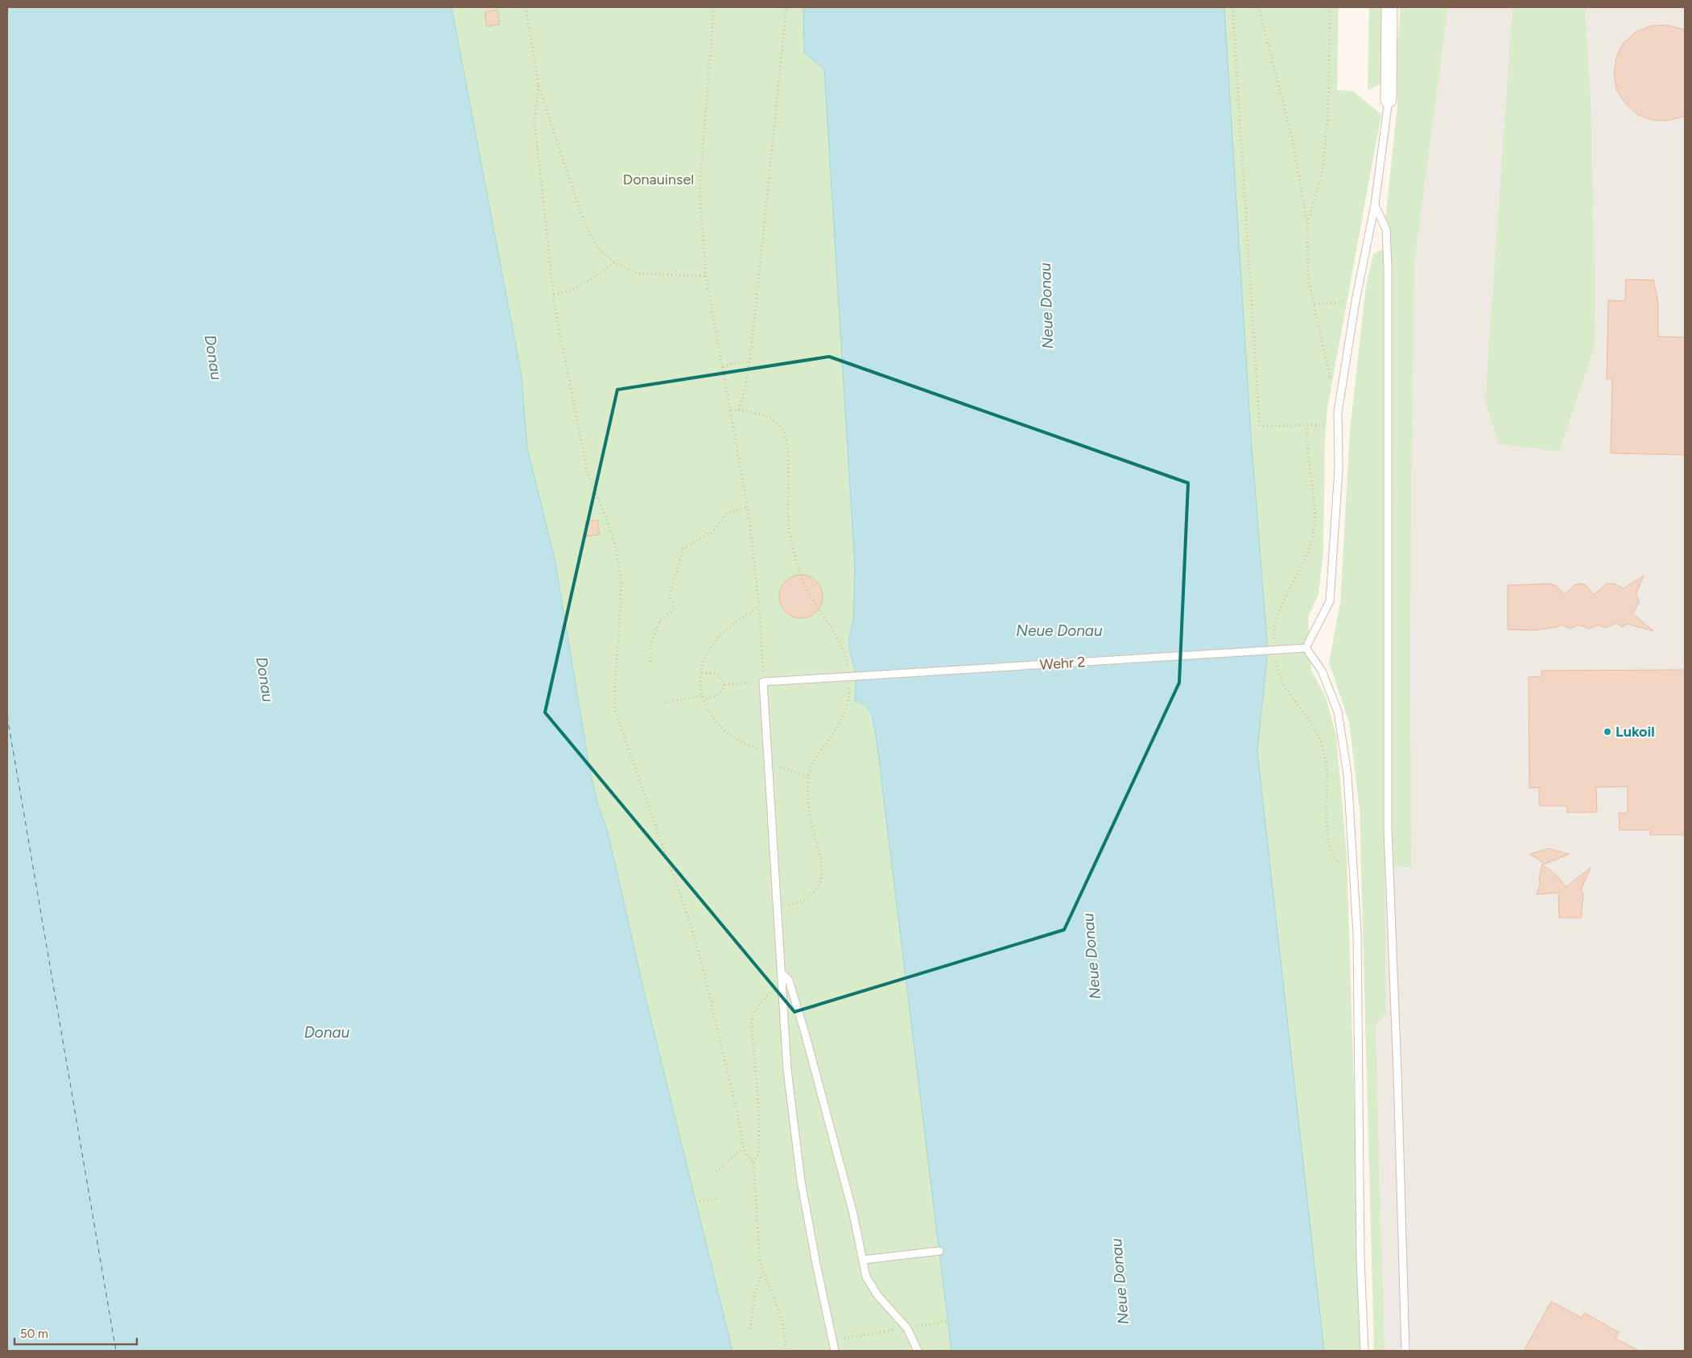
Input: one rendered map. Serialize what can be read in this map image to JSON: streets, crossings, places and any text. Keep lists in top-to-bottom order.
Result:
{
  "streets": {
    "lane": ["Wehr 2"]
  },
  "water": ["Neue Donau", "Donau"],
  "parks": ["Donauinsel"],
  "places": ["Lukoil"],
  "scale_bar": "50 m"
}
